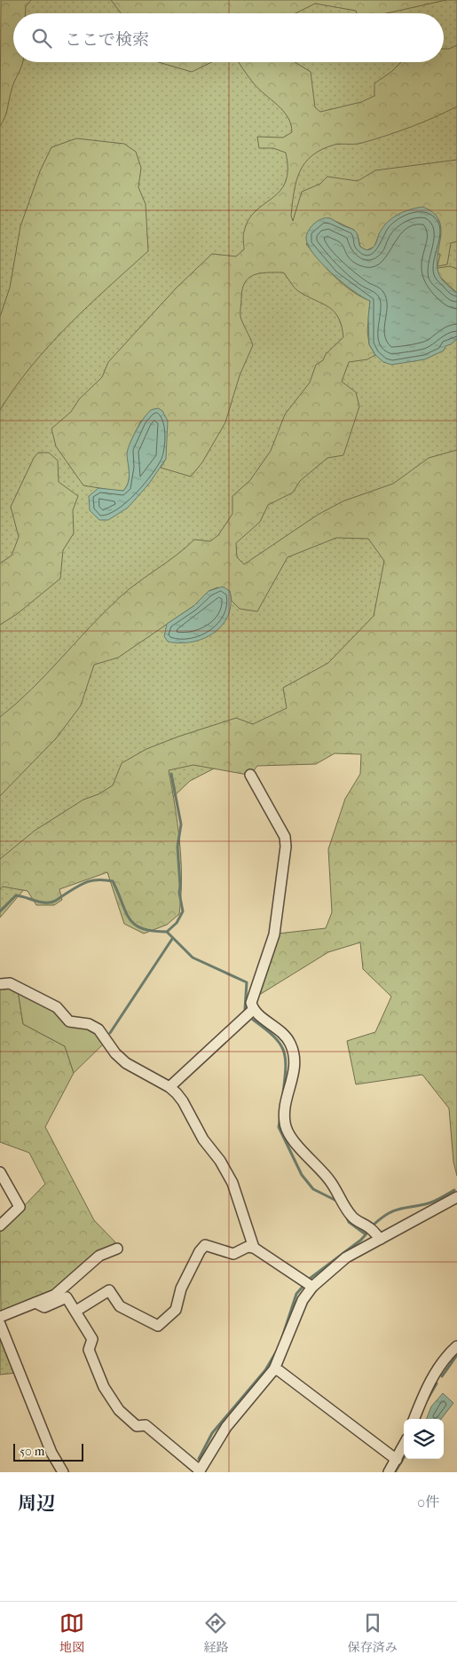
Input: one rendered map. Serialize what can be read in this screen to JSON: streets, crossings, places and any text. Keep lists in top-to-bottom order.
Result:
{
  "scale_bar": "50 m",
  "page": {
    "search": "ここで検索",
    "scale": "50 m",
    "heading": ["周辺", "0件"],
    "nav": ["地図", "経路", "保存済み"]
  }
}
